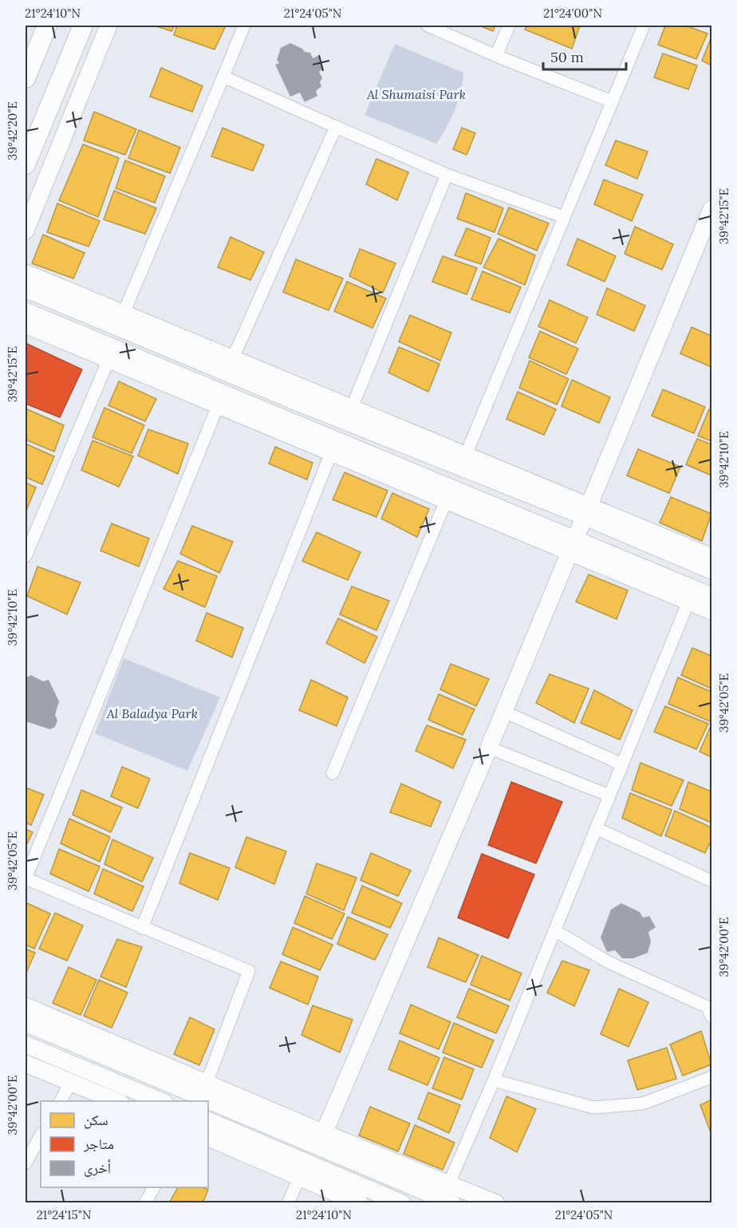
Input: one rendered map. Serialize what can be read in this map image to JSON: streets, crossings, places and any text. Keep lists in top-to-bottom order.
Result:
{
  "parks": ["Al Shumaisi Park", "Al Baladya Park"],
  "legend": ["سكن", "متاجر", "أخرى"],
  "scale_bar": "50 m",
  "coordinates": [
    "21°24'10\"N",
    "21°24'05\"N",
    "21°24'00\"N",
    "39°42'20\"E",
    "39°42'15\"E",
    "39°42'10\"E",
    "39°42'05\"E",
    "39°42'00\"E",
    "21°24'15\"N"
  ]
}
